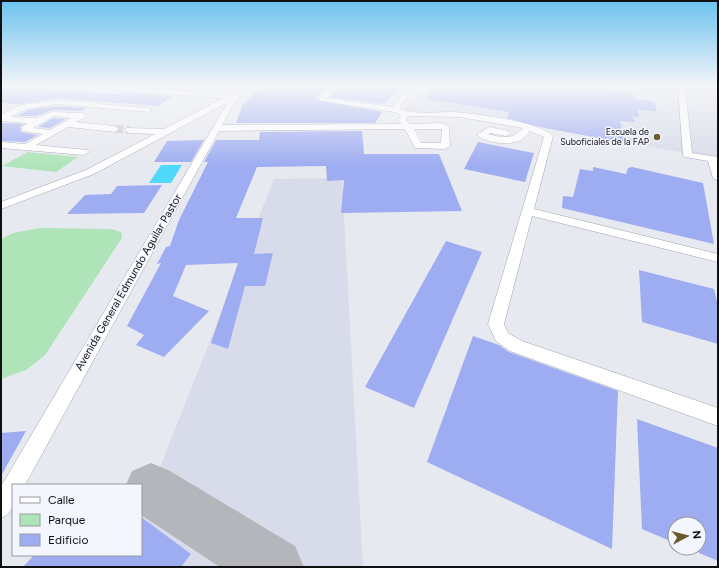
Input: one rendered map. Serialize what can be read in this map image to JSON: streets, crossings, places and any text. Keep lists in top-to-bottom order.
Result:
{
  "streets": {
    "street": ["Avenida General Edmundo Aguilar Pastor"]
  },
  "places": ["Escuela de Suboficiales de la FAP"],
  "legend": ["Calle", "Parque", "Edificio"],
  "north": "right"
}
